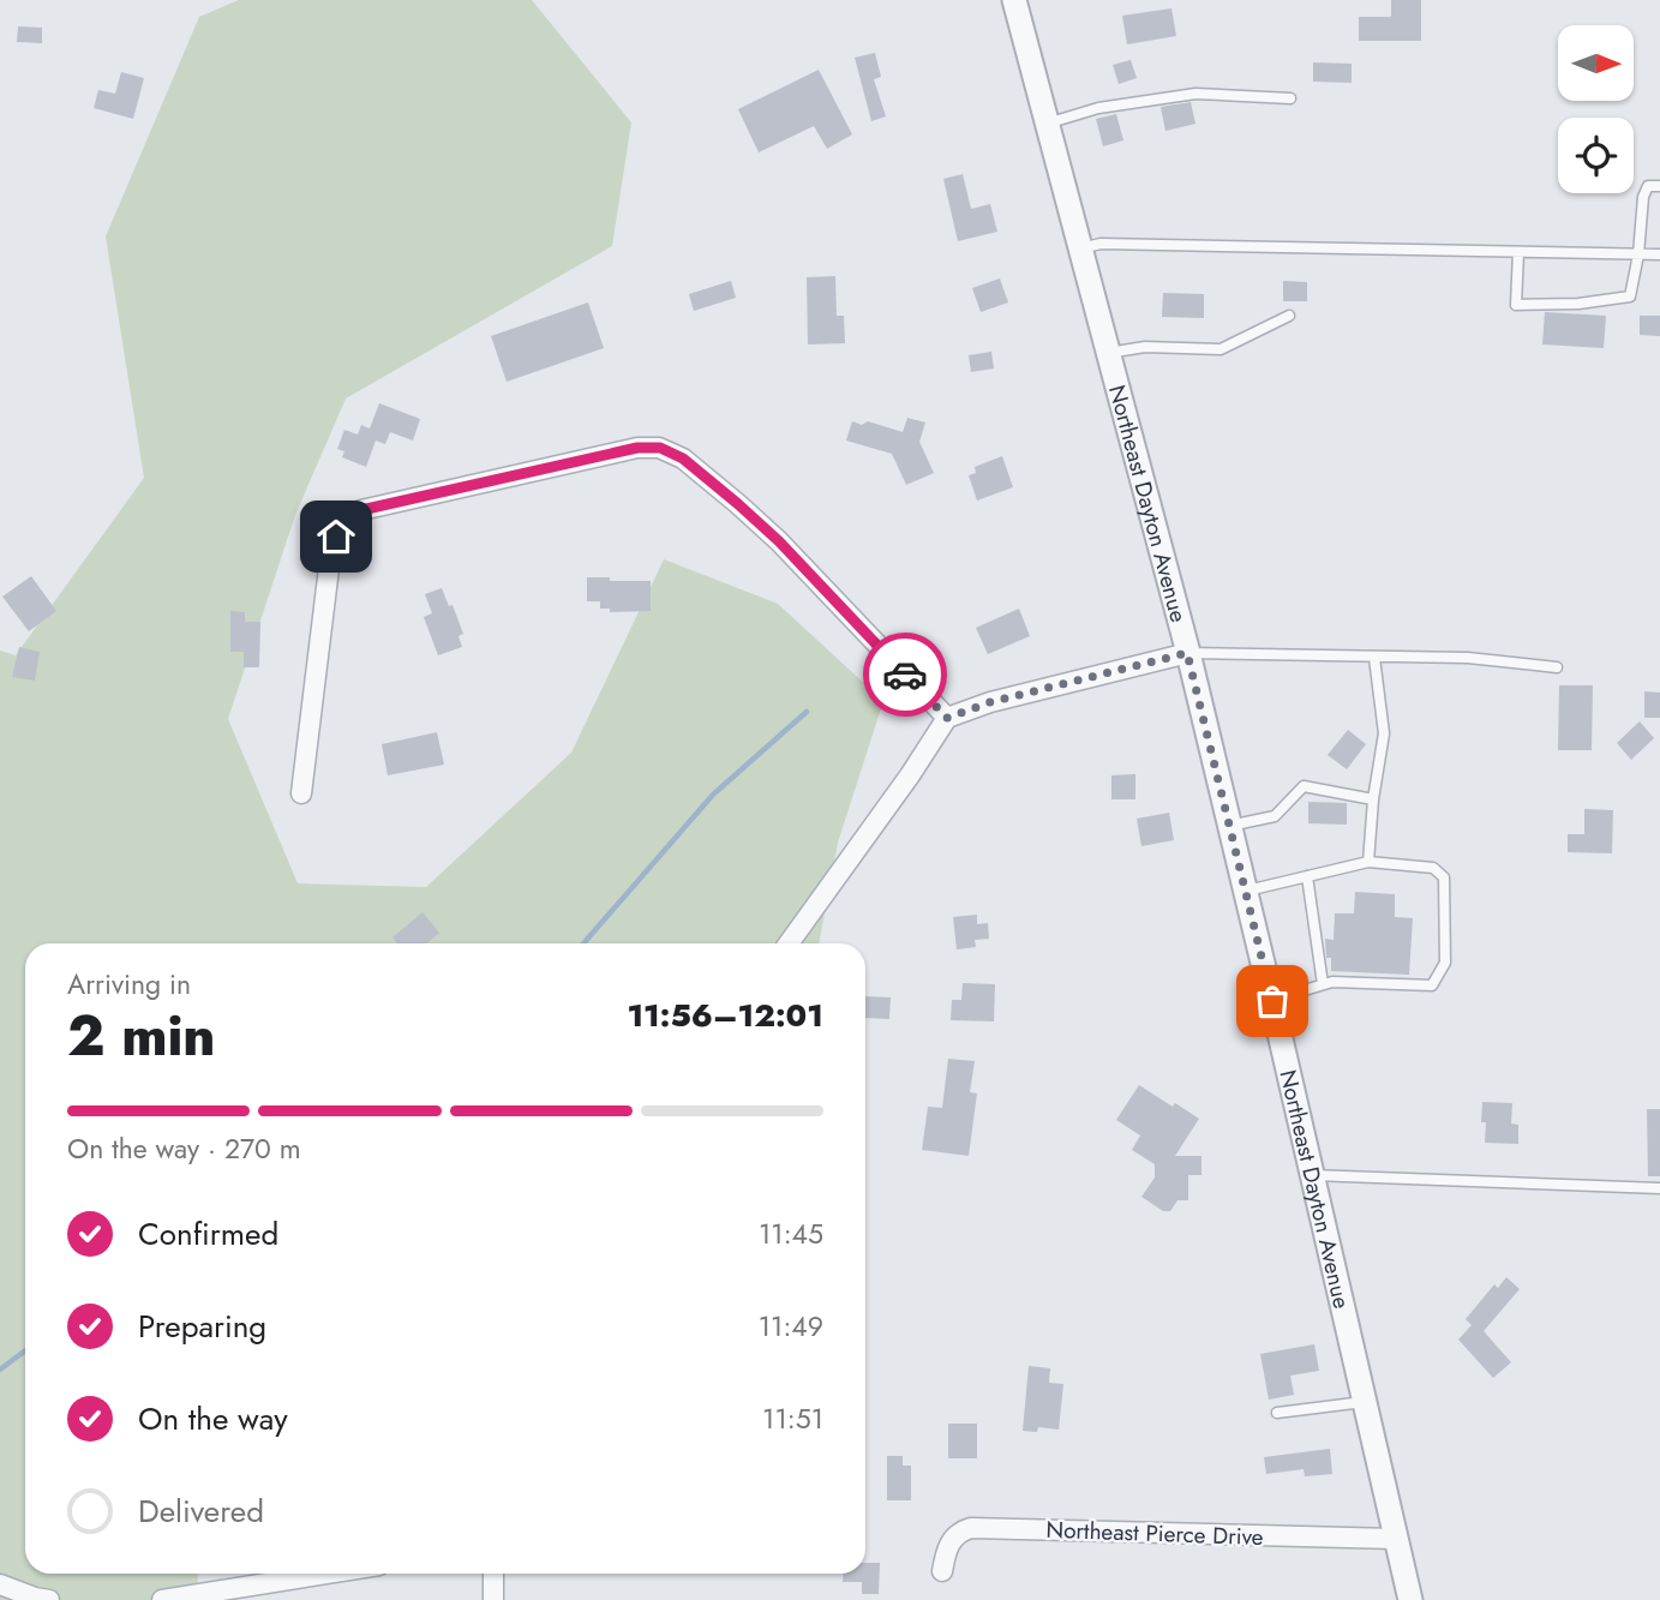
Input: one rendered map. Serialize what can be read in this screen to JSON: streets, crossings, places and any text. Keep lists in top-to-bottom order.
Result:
{
  "streets": {
    "street": ["Northeast Dayton Avenue", "Northeast Pierce Drive"]
  },
  "crossings": [
    ["Northeast Dayton Avenue", "Northeast Pierce Drive"]
  ],
  "north": "right",
  "page": {
    "heading": ["2 min", "Arriving in", "11:56–12:01"],
    "bar": "On the way · 270 m",
    "list": [
      ["Confirmed", "11:45"],
      ["Preparing", "11:49"],
      ["On the way", "11:51"],
      "Delivered"
    ]
  }
}
